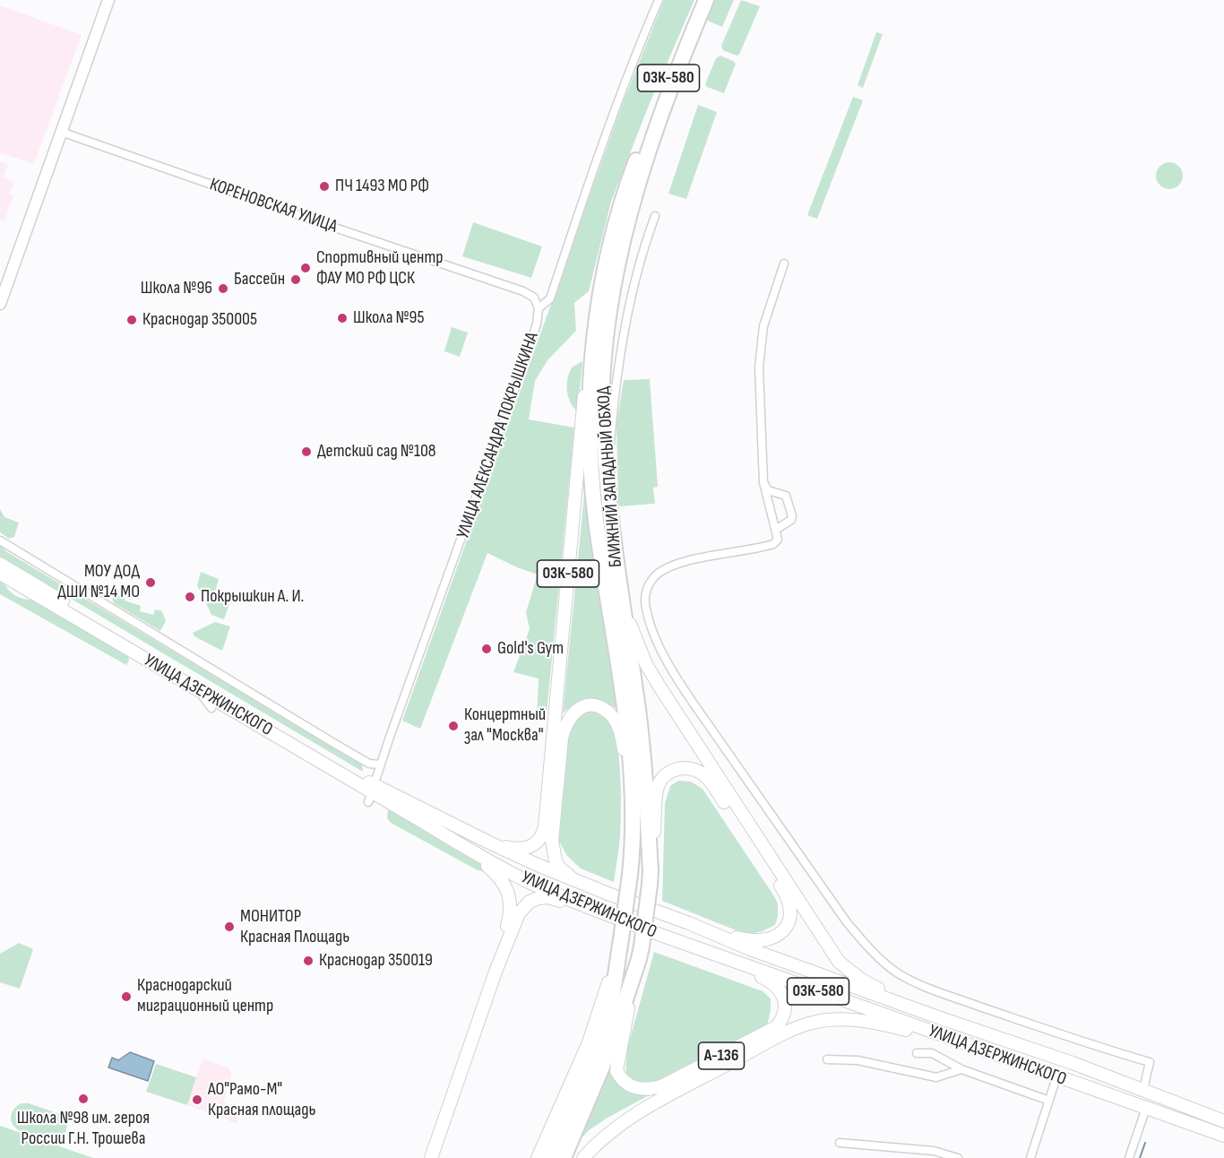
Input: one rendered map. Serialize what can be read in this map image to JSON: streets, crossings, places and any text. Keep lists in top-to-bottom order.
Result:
{
  "streets": {
    "highway": ["03К-580", "БЛИЖНИЙ ЗАПАДНЫЙ ОБХОД", "А-136"],
    "main road": ["УЛИЦА ДЗЕРЖИНСКОГО"],
    "street": ["КОРЕНОВСКАЯ УЛИЦА", "УЛИЦА АЛЕКСАНДРА ПОКРЫШКИНА"]
  },
  "crossings": [
    ["03К-580", "БЛИЖНИЙ ЗАПАДНЫЙ ОБХОД"],
    ["03К-580", "УЛИЦА ДЗЕРЖИНСКОГО"],
    ["КОРЕНОВСКАЯ УЛИЦА", "УЛИЦА АЛЕКСАНДРА ПОКРЫШКИНА"],
    ["УЛИЦА АЛЕКСАНДРА ПОКРЫШКИНА", "УЛИЦА ДЗЕРЖИНСКОГО"],
    ["БЛИЖНИЙ ЗАПАДНЫЙ ОБХОД", "А-136"],
    ["УЛИЦА ДЗЕРЖИНСКОГО", "А-136"]
  ],
  "places": [
    "ПЧ 1493 МО РФ",
    "Спортивный центр ФАУ МО РФ ЦСК",
    "Бассейн",
    "Школа №96",
    "Школа №95",
    "Краснодар 350005",
    "Детский сад №108",
    "МОУ ДОД ДШИ №14 МО",
    "Покрышкин А. И.",
    "Gold's Gym",
    "Концертный зал \"Москва\"",
    "МОНИТОР Красная Площадь",
    "Краснодар 350019",
    "Краснодарский миграционный центр",
    "Школа №98 им. героя России Г.Н. Трошева",
    "АО\"Рамо-М\" Красная площадь"
  ]
}
